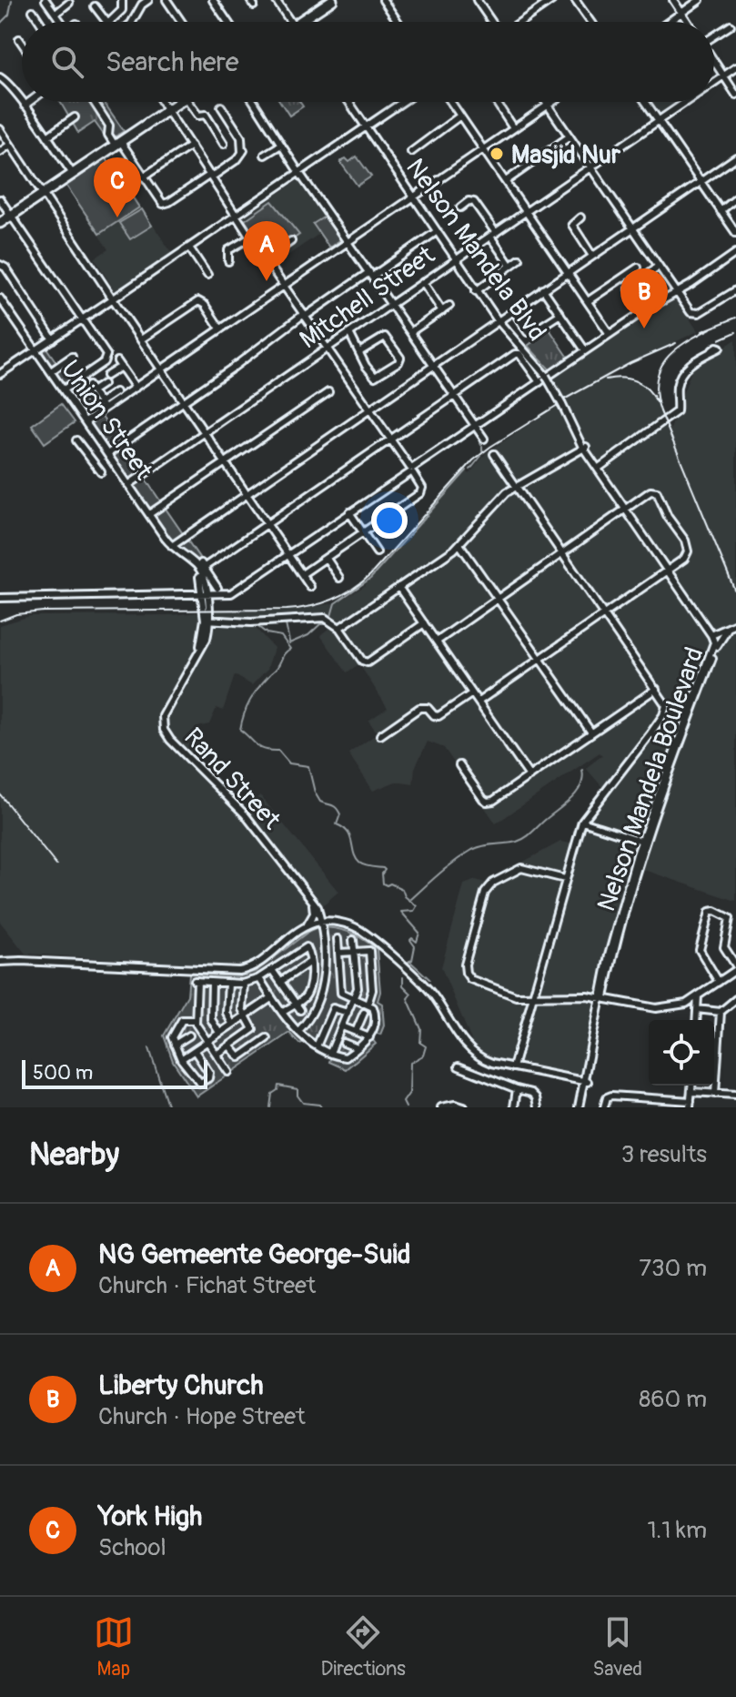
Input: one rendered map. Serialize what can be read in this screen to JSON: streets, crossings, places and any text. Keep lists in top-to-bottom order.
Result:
{
  "streets": {
    "street": [
      "Nelson Mandela Blvd",
      "Mitchell Street",
      "Union Street",
      "Rand Street",
      "Nelson Mandela Boulevard"
    ]
  },
  "crossings": [
    ["Nelson Mandela Blvd", "Mitchell Street"],
    ["Nelson Mandela Blvd", "Nelson Mandela Boulevard"],
    ["Mitchell Street", "Union Street"],
    ["Union Street", "Rand Street"]
  ],
  "places": ["Masjid Nur"],
  "scale_bar": "500 m",
  "page": {
    "search": "Search here",
    "pins": ["C", "A", "B"],
    "scale": "500 m",
    "heading": ["Nearby", "3 results"],
    "list": [
      {
        "mark": "A",
        "name": "NG Gemeente George-Suid",
        "note": "Church · Fichat Street",
        "value": "730 m"
      },
      {
        "mark": "B",
        "name": "Liberty Church",
        "note": "Church · Hope Street",
        "value": "860 m"
      },
      {
        "mark": "C",
        "name": "York High",
        "note": "School",
        "value": "1.1 km"
      }
    ],
    "nav": ["Map", "Directions", "Saved"]
  }
}
